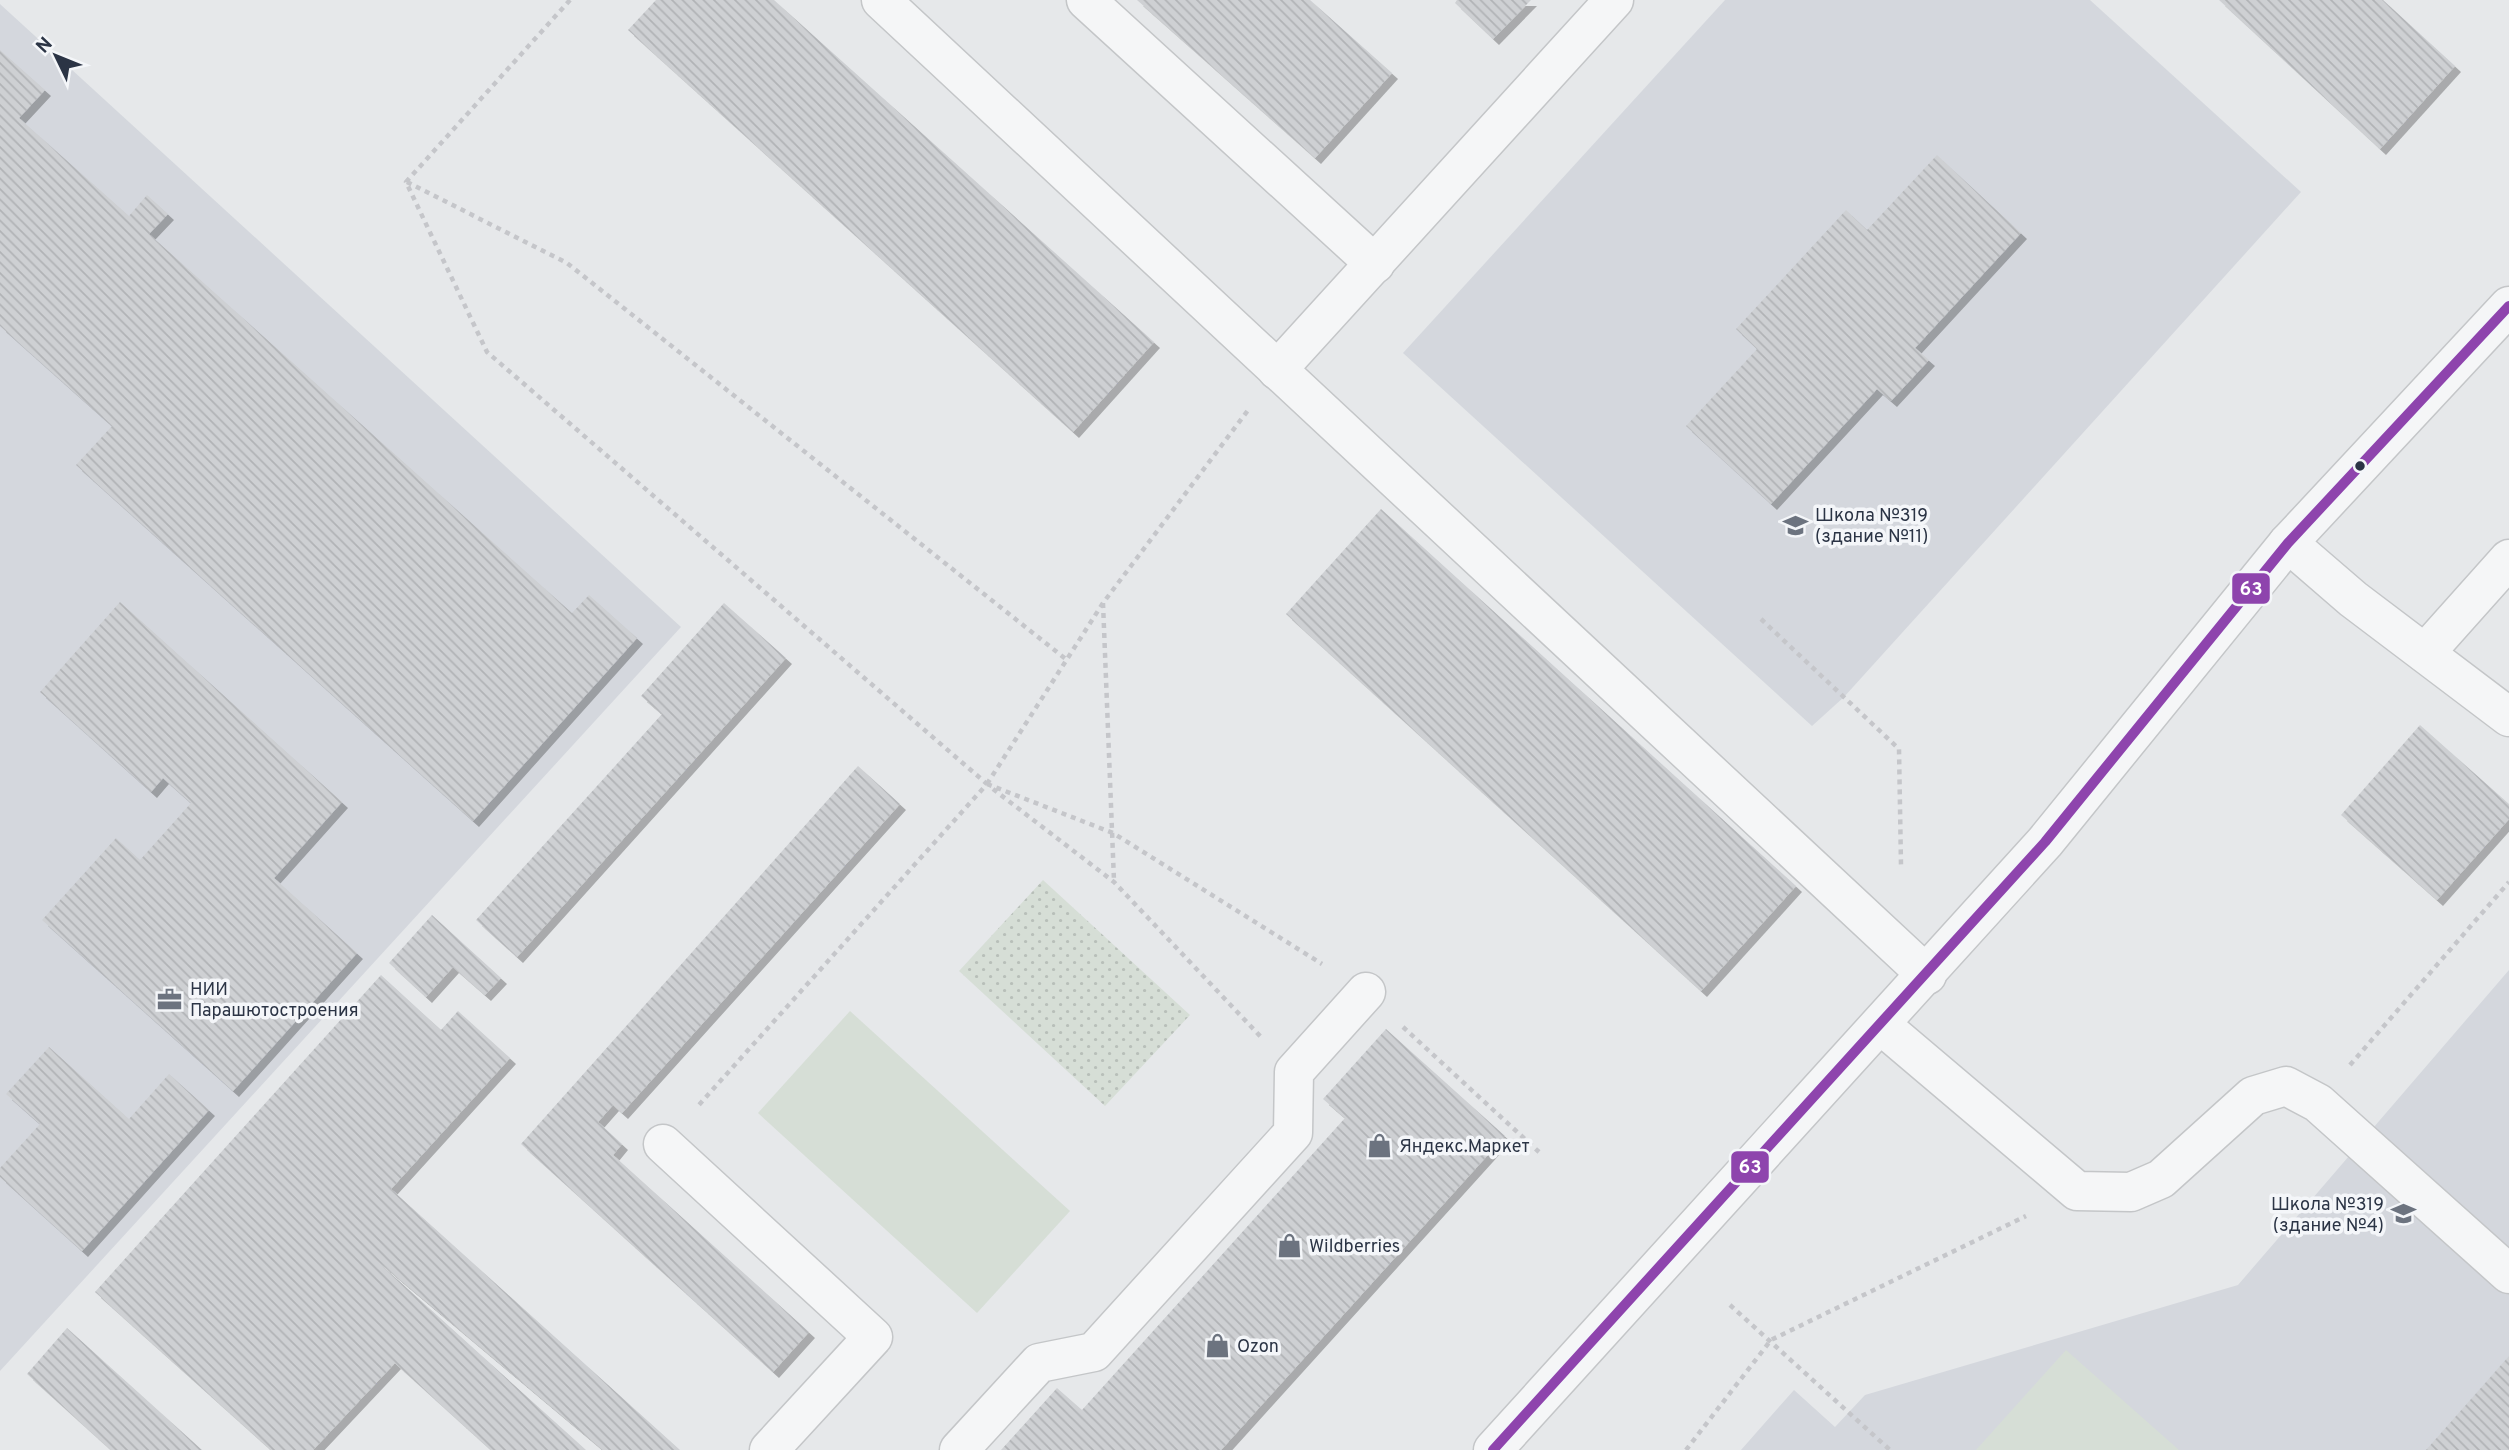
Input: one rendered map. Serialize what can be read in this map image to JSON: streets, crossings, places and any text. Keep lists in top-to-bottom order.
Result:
{
  "places": {
    "school or university": ["Школа №319 (здание №11)", "Школа №319 (здание №4)"],
    "office": ["НИИ Парашютостроения"],
    "shop": ["Яндекс.Маркет", "Wildberries", "Ozon"]
  },
  "lines": ["transit line 63"],
  "north": "top left"
}
